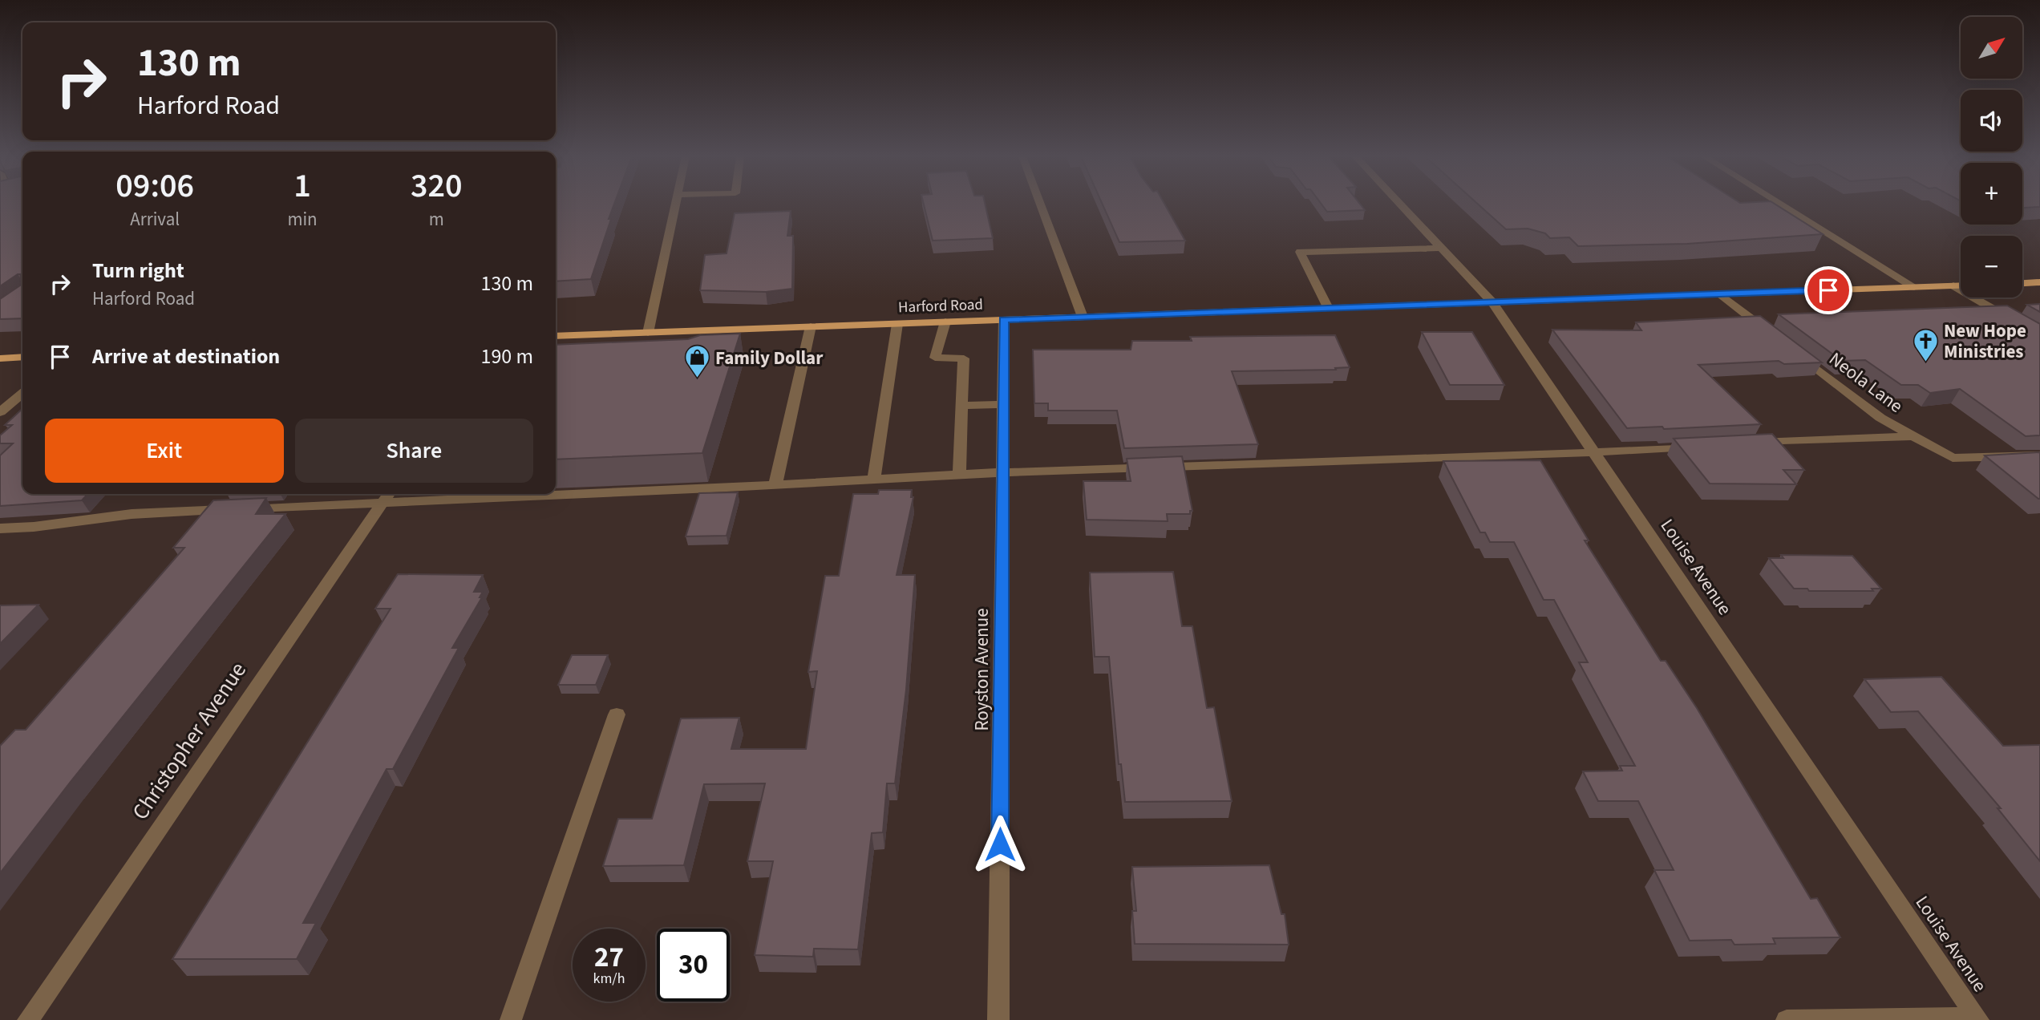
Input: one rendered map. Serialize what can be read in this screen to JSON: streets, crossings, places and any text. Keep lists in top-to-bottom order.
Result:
{
  "streets": {
    "main road": ["Harford Road"],
    "street": [
      "Neola Lane",
      "Louise Avenue",
      "Royston Avenue",
      "Christopher Avenue"
    ]
  },
  "crossings": [
    ["Harford Road", "Louise Avenue"],
    ["Harford Road", "Royston Avenue"]
  ],
  "places": {
    "church": ["New Hope Ministries"],
    "shop": ["Family Dollar"]
  },
  "north": "top right",
  "page": {
    "map_buttons": ["+", "−"],
    "turn": ["130 m", "Harford Road"],
    "eta": [
      "09:06",
      "Arrival",
      "1",
      "min",
      "320",
      "m"
    ],
    "list": [
      {
        "name": "Turn right",
        "note": "Harford Road",
        "value": "130 m"
      },
      {
        "name": "Arrive at destination",
        "value": "190 m"
      }
    ],
    "buttons": ["Exit", "Share"],
    "speed": "27 km/h",
    "limit": "30"
  }
}
